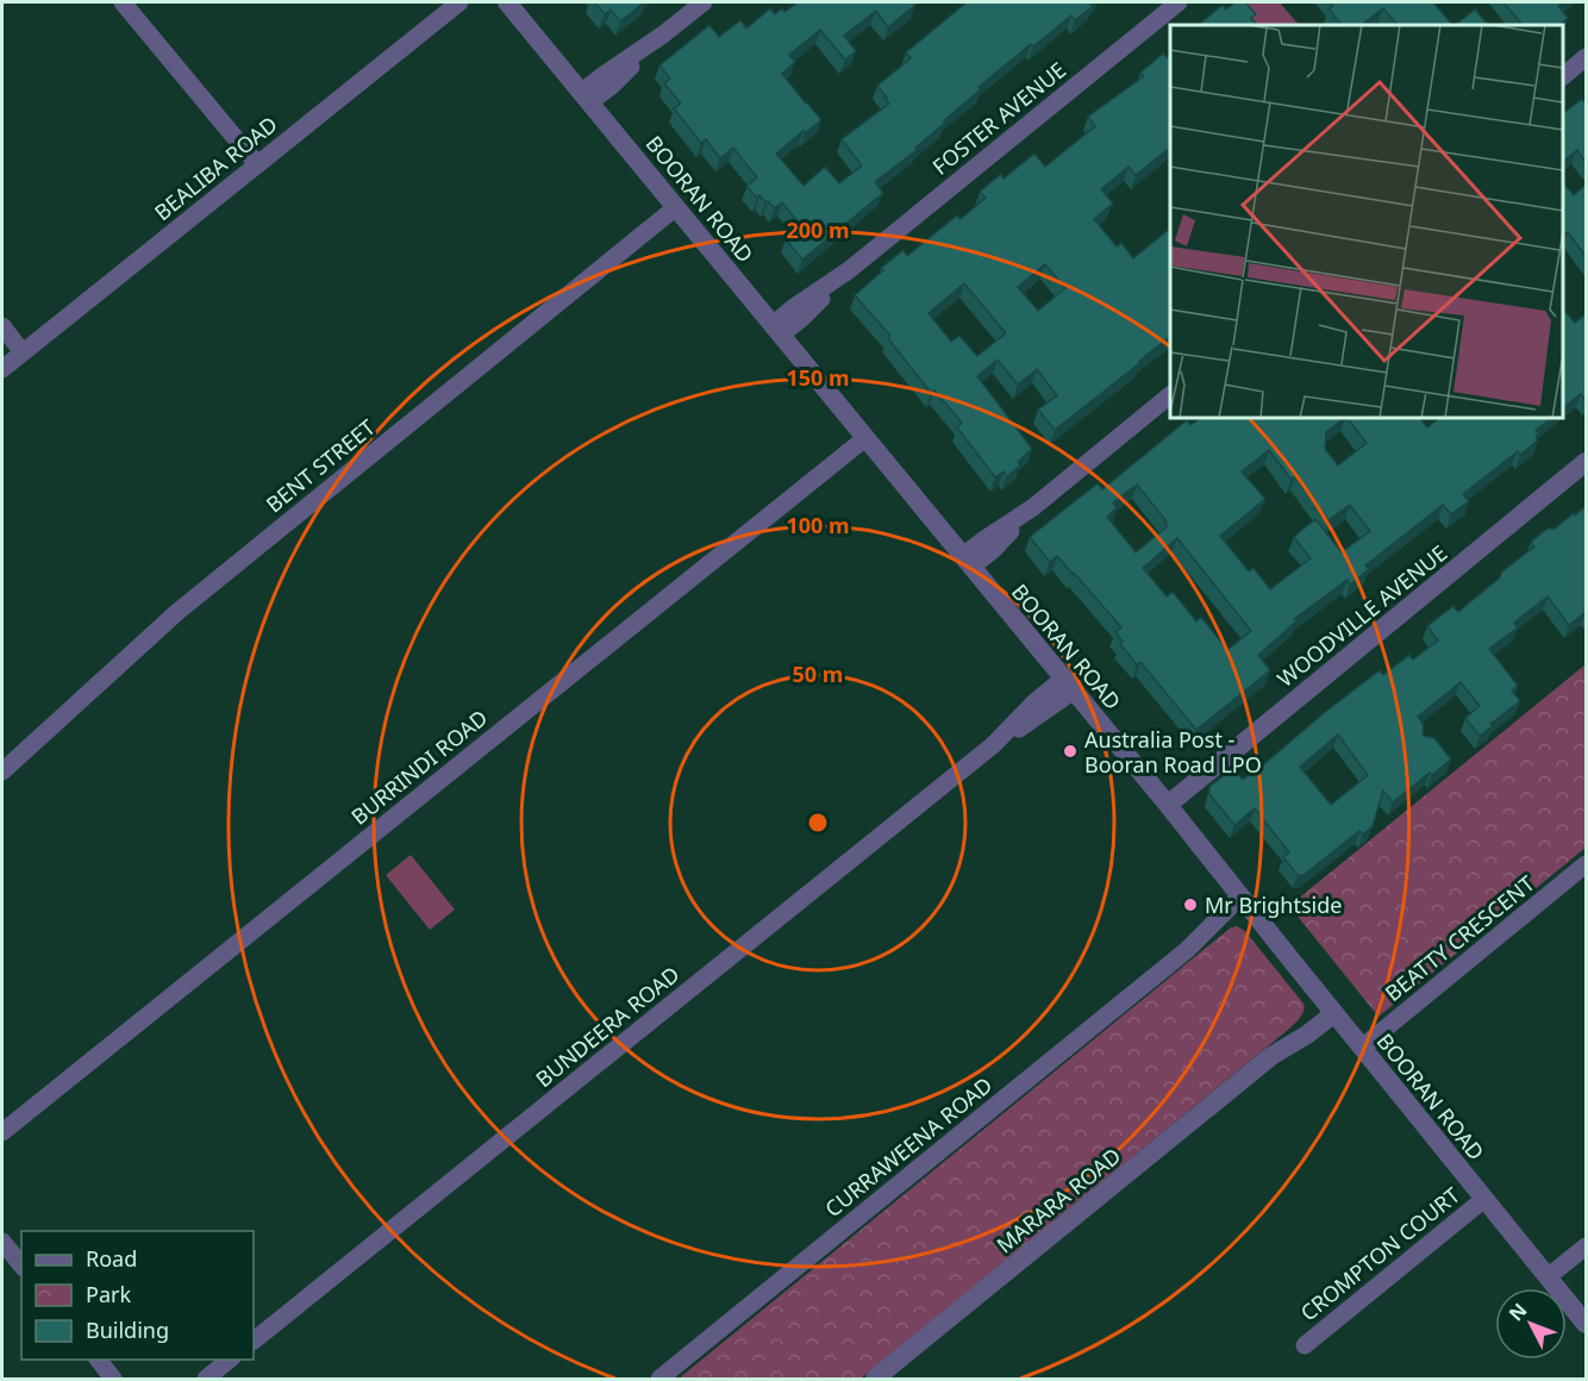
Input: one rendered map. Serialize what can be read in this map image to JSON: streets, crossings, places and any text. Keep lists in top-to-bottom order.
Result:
{
  "streets": {
    "street": [
      "FOSTER AVENUE",
      "BEALIBA ROAD",
      "BOORAN ROAD",
      "BENT STREET",
      "WOODVILLE AVENUE",
      "BURRINDI ROAD",
      "BEATTY CRESCENT",
      "BUNDEERA ROAD",
      "CURRAWEENA ROAD",
      "MARARA ROAD",
      "CROMPTON COURT"
    ]
  },
  "crossings": [
    ["FOSTER AVENUE", "BOORAN ROAD"],
    ["BOORAN ROAD", "BENT STREET"],
    ["BOORAN ROAD", "WOODVILLE AVENUE"],
    ["BOORAN ROAD", "BURRINDI ROAD"],
    ["BOORAN ROAD", "BEATTY CRESCENT"],
    ["BOORAN ROAD", "BUNDEERA ROAD"],
    ["BOORAN ROAD", "CURRAWEENA ROAD"],
    ["BOORAN ROAD", "MARARA ROAD"],
    ["BOORAN ROAD", "CROMPTON COURT"]
  ],
  "places": ["Australia Post - Booran Road LPO", "Mr Brightside"],
  "legend": ["Road", "Park", "Building"],
  "north": "top left",
  "rings": [
    "200 m",
    "150 m",
    "100 m",
    "50 m"
  ]
}
